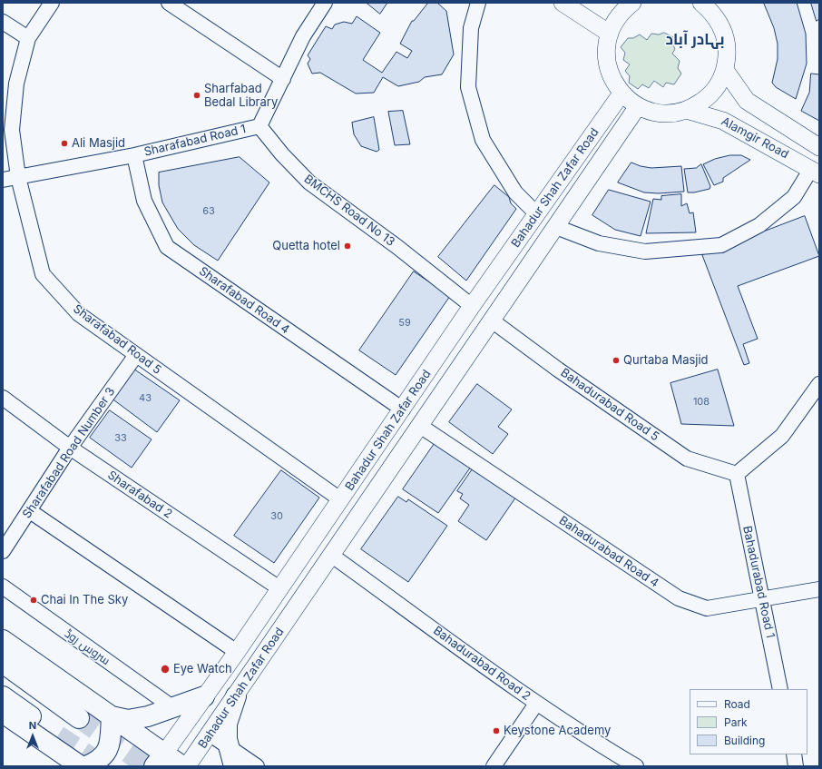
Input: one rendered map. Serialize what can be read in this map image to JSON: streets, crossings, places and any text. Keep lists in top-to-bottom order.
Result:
{
  "streets": {
    "street": [
      "Alamgir Road",
      "Sharafabad Road 1",
      "Bahadur Shah Zafar Road",
      "BMCHS Road No 13",
      "Sharafabad Road 4",
      "Sharafabad Road 5",
      "Bahadurabad Road 5",
      "Sharafabad Road Number 3",
      "Sharafabad 2",
      "Bahadurabad Road 4",
      "Bahadurabad Road 1",
      "سروس روڈ",
      "Bahadurabad Road 2"
    ]
  },
  "crossings": [
    ["Sharafabad Road 1", "BMCHS Road No 13"],
    ["Sharafabad Road 1", "Sharafabad Road 4"],
    ["Sharafabad Road 1", "Sharafabad Road 5"],
    ["Bahadur Shah Zafar Road", "BMCHS Road No 13"],
    ["Bahadur Shah Zafar Road", "Sharafabad Road 4"],
    ["Bahadur Shah Zafar Road", "Sharafabad Road 5"],
    ["Bahadur Shah Zafar Road", "Bahadurabad Road 5"],
    ["Bahadur Shah Zafar Road", "Sharafabad 2"],
    ["Bahadur Shah Zafar Road", "Bahadurabad Road 4"],
    ["Bahadur Shah Zafar Road", "Bahadurabad Road 2"],
    ["Sharafabad Road 5", "Sharafabad Road Number 3"],
    ["Bahadurabad Road 5", "Bahadurabad Road 1"],
    ["Sharafabad Road Number 3", "Sharafabad 2"],
    ["Bahadurabad Road 4", "Bahadurabad Road 1"]
  ],
  "districts": ["بہادر آباد"],
  "places": [
    "Sharfabad Bedal Library",
    "Ali Masjid",
    "Quetta hotel",
    "Qurtaba Masjid",
    "Chai In The Sky",
    "Eye Watch",
    "Keystone Academy"
  ],
  "house_numbers": [
    "63",
    "59",
    "43",
    "108",
    "33",
    "30"
  ],
  "legend": ["Road", "Park", "Building"],
  "north": "top"
}
